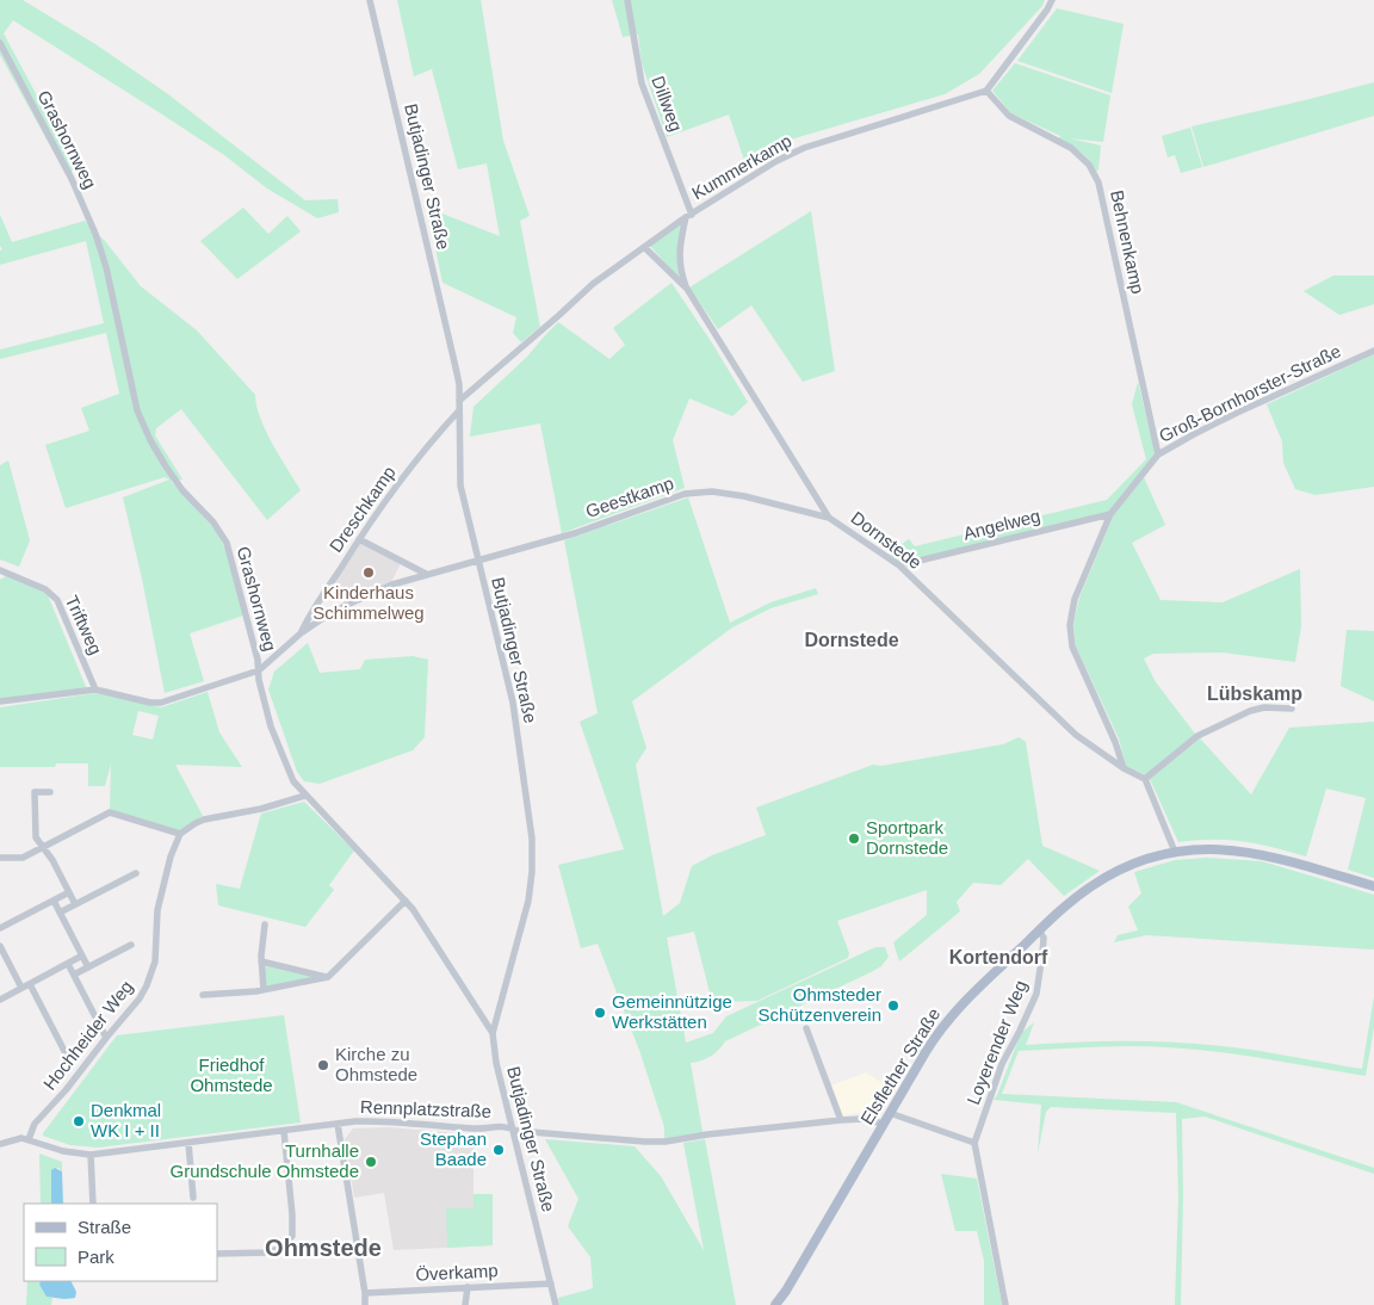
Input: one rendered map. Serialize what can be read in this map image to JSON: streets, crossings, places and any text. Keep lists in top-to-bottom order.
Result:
{
  "streets": {
    "main road": ["Elsflether Straße"],
    "street": [
      "Dillweg",
      "Grashornweg",
      "Kummerkamp",
      "Butjadinger Straße",
      "Behnenkamp",
      "Groß-Bornhorster-Straße",
      "Geestkamp",
      "Dreschkamp",
      "Angelweg",
      "Dornstede",
      "Triftweg",
      "Hochheider Weg",
      "Loyerender Weg",
      "Rennplatzstraße",
      "Överkamp"
    ]
  },
  "crossings": [
    ["Dillweg", "Kummerkamp"],
    ["Dillweg", "Dornstede"],
    ["Grashornweg", "Butjadinger Straße"],
    ["Kummerkamp", "Butjadinger Straße"],
    ["Kummerkamp", "Behnenkamp"],
    ["Kummerkamp", "Dornstede"],
    ["Butjadinger Straße", "Geestkamp"],
    ["Butjadinger Straße", "Dreschkamp"],
    ["Butjadinger Straße", "Rennplatzstraße"],
    ["Butjadinger Straße", "Överkamp"],
    ["Behnenkamp", "Groß-Bornhorster-Straße"],
    ["Groß-Bornhorster-Straße", "Angelweg"],
    ["Groß-Bornhorster-Straße", "Dornstede"],
    ["Geestkamp", "Dreschkamp"],
    ["Geestkamp", "Dornstede"],
    ["Angelweg", "Dornstede"],
    ["Hochheider Weg", "Rennplatzstraße"],
    ["Loyerender Weg", "Elsflether Straße"],
    ["Elsflether Straße", "Rennplatzstraße"]
  ],
  "districts": [
    "Dornstede",
    "Lübskamp",
    "Kortendorf",
    "Ohmstede"
  ],
  "parks": ["Friedhof Ohmstede"],
  "places": [
    "Kinderhaus Schimmelweg",
    "Sportpark Dornstede",
    "Ohmsteder Schützenverein",
    "Gemeinnützige Werkstätten",
    "Kirche zu Ohmstede",
    "Denkmal WK I + II",
    "Stephan Baade",
    "Turnhalle Grundschule Ohmstede"
  ],
  "legend": ["Straße", "Park"]
}
